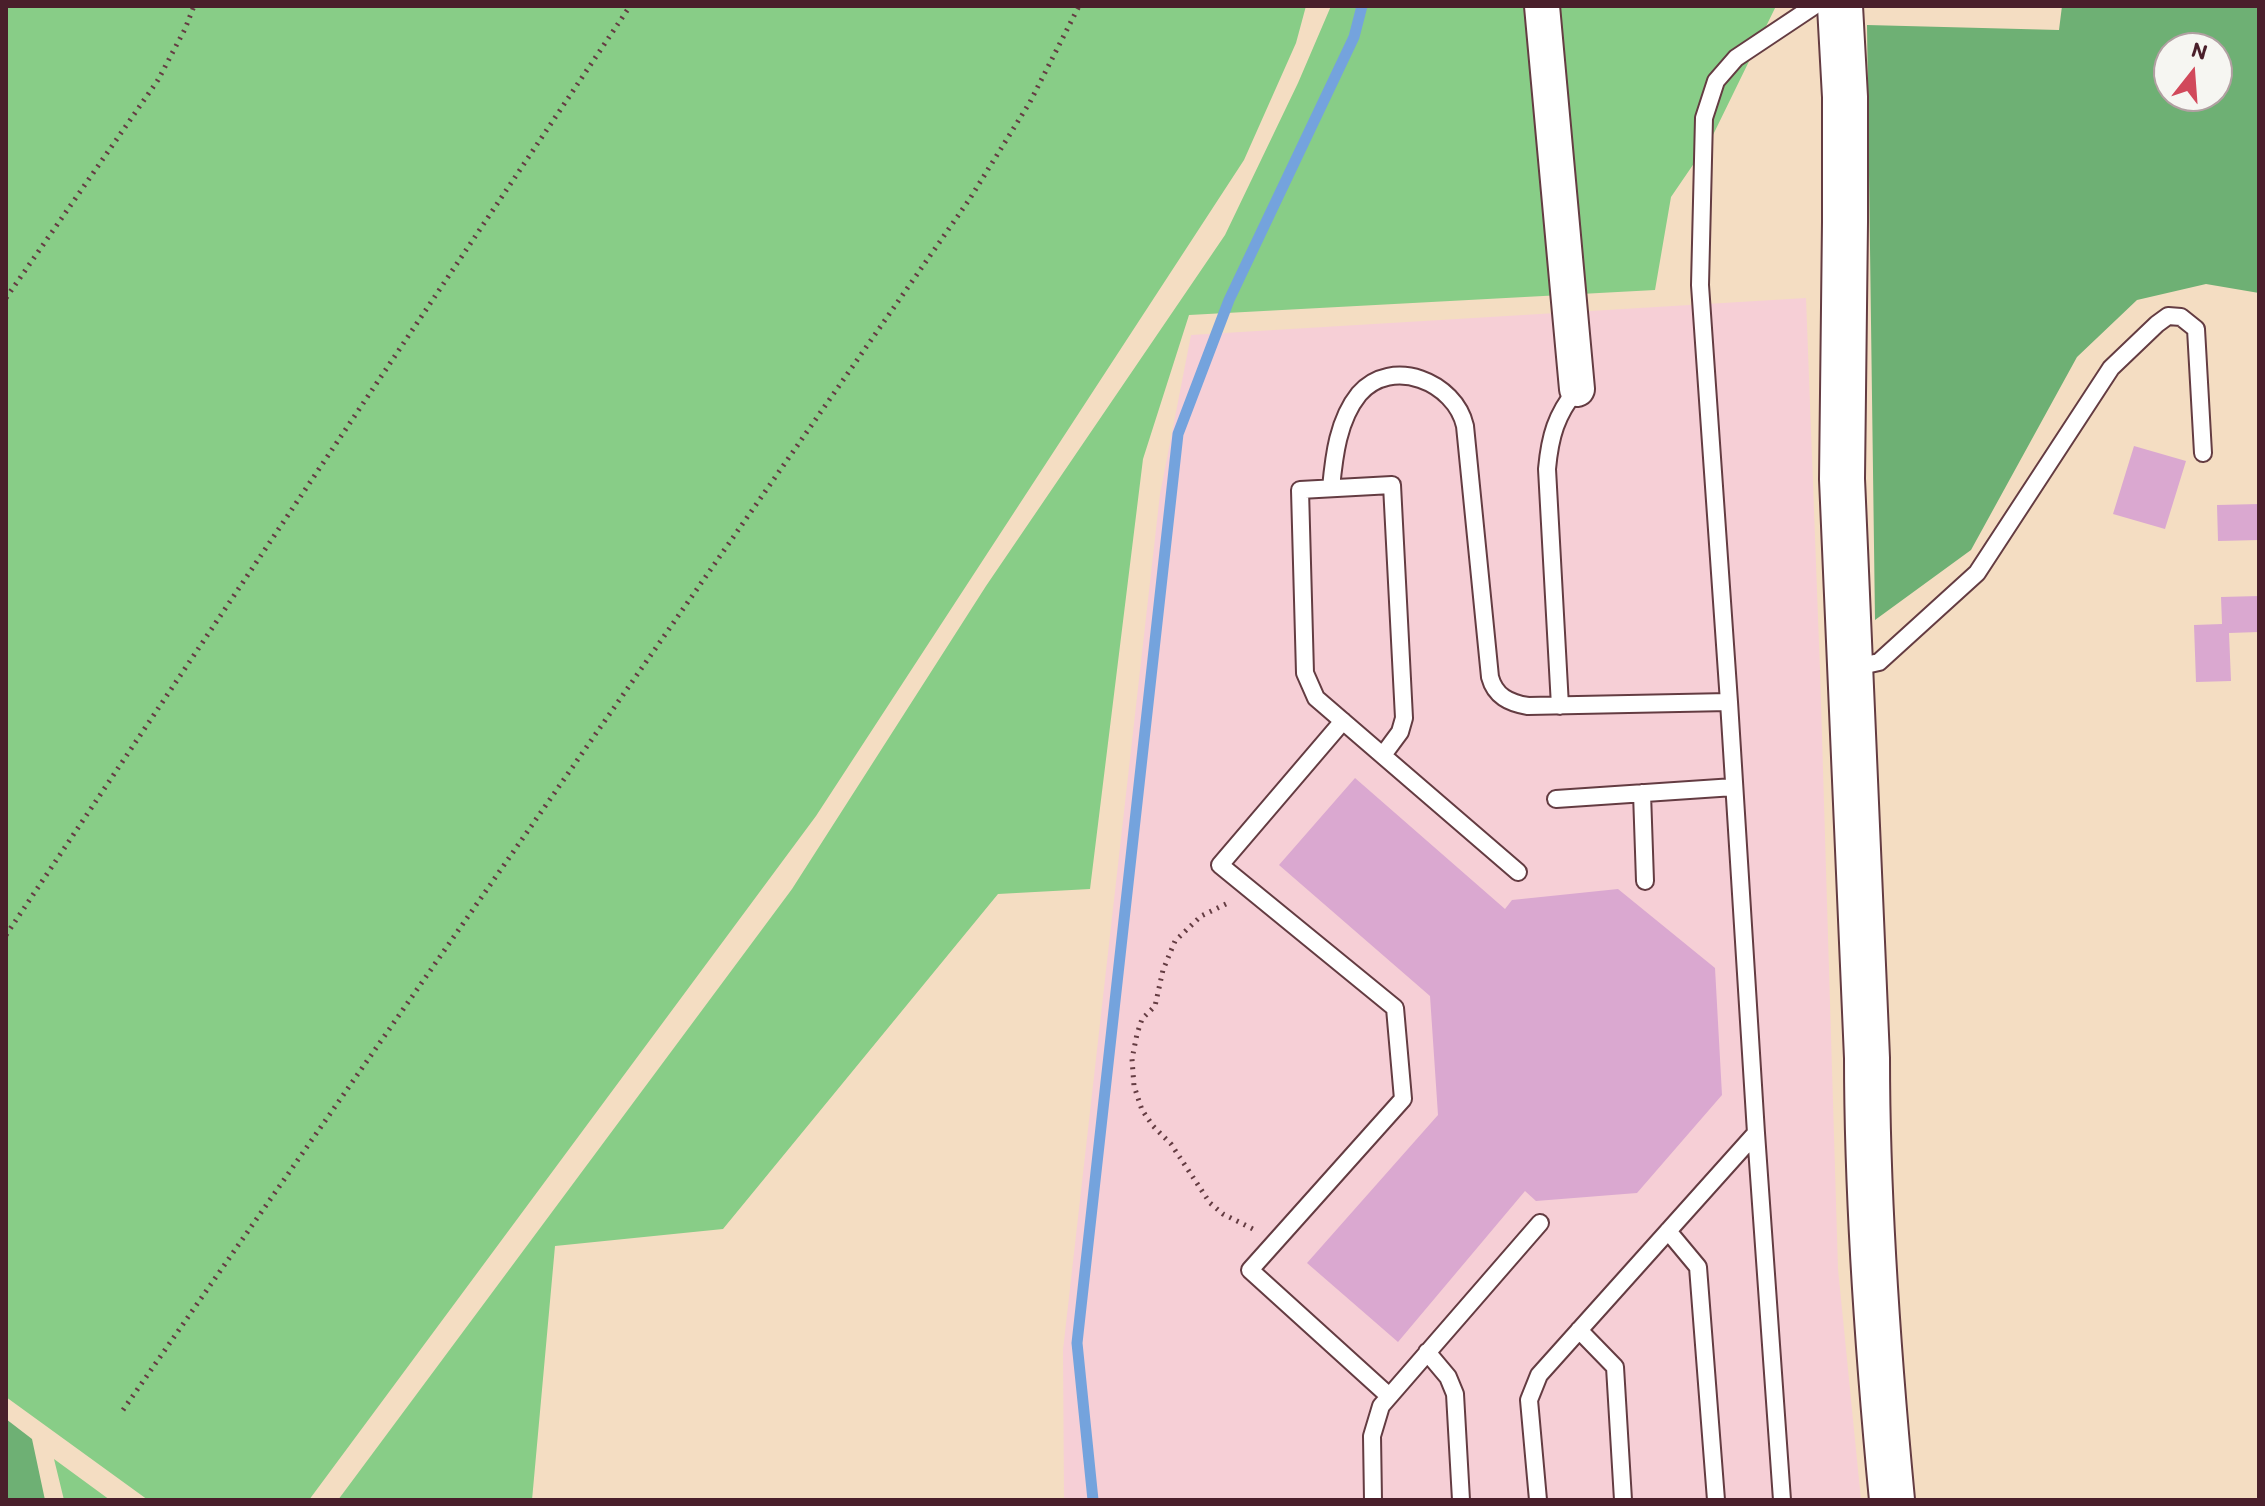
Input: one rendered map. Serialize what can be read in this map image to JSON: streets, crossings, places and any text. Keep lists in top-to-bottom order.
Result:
{
  "north": "top"
}
